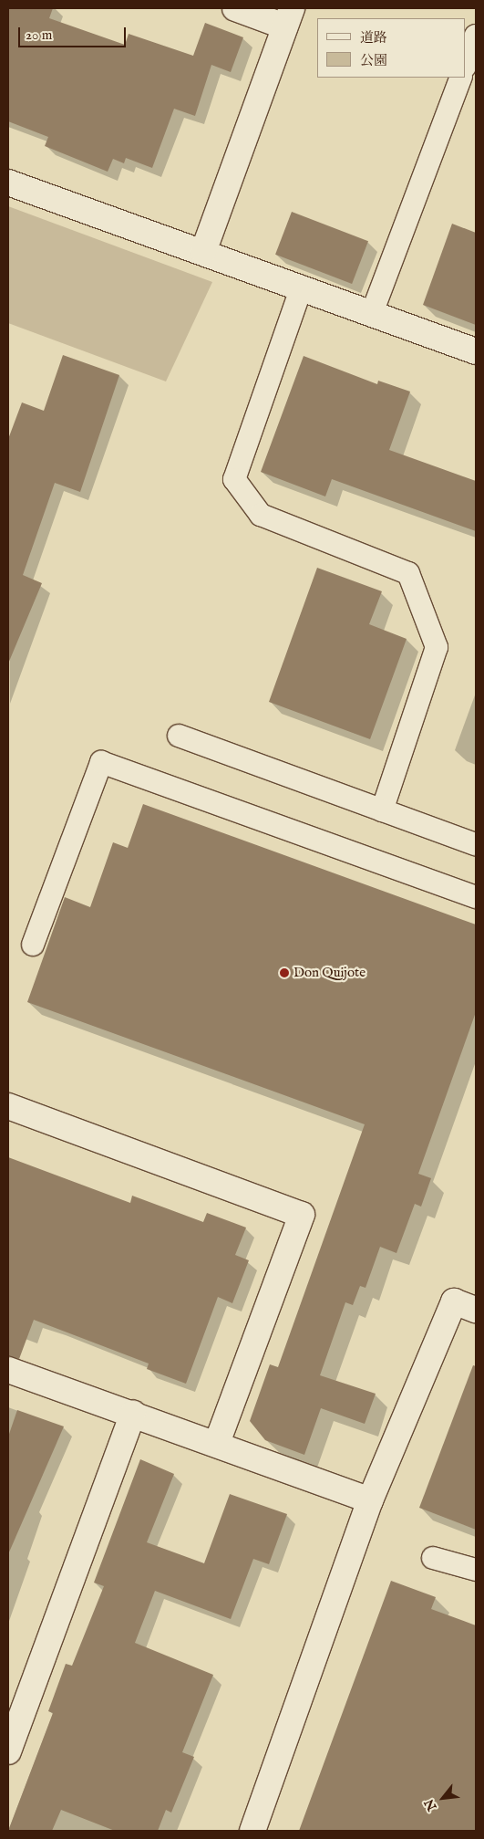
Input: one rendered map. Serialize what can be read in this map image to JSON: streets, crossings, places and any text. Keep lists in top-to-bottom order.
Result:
{
  "places": ["Don Quijote"],
  "legend": ["道路", "公園"],
  "scale_bar": "20 m",
  "north": "bottom left"
}
